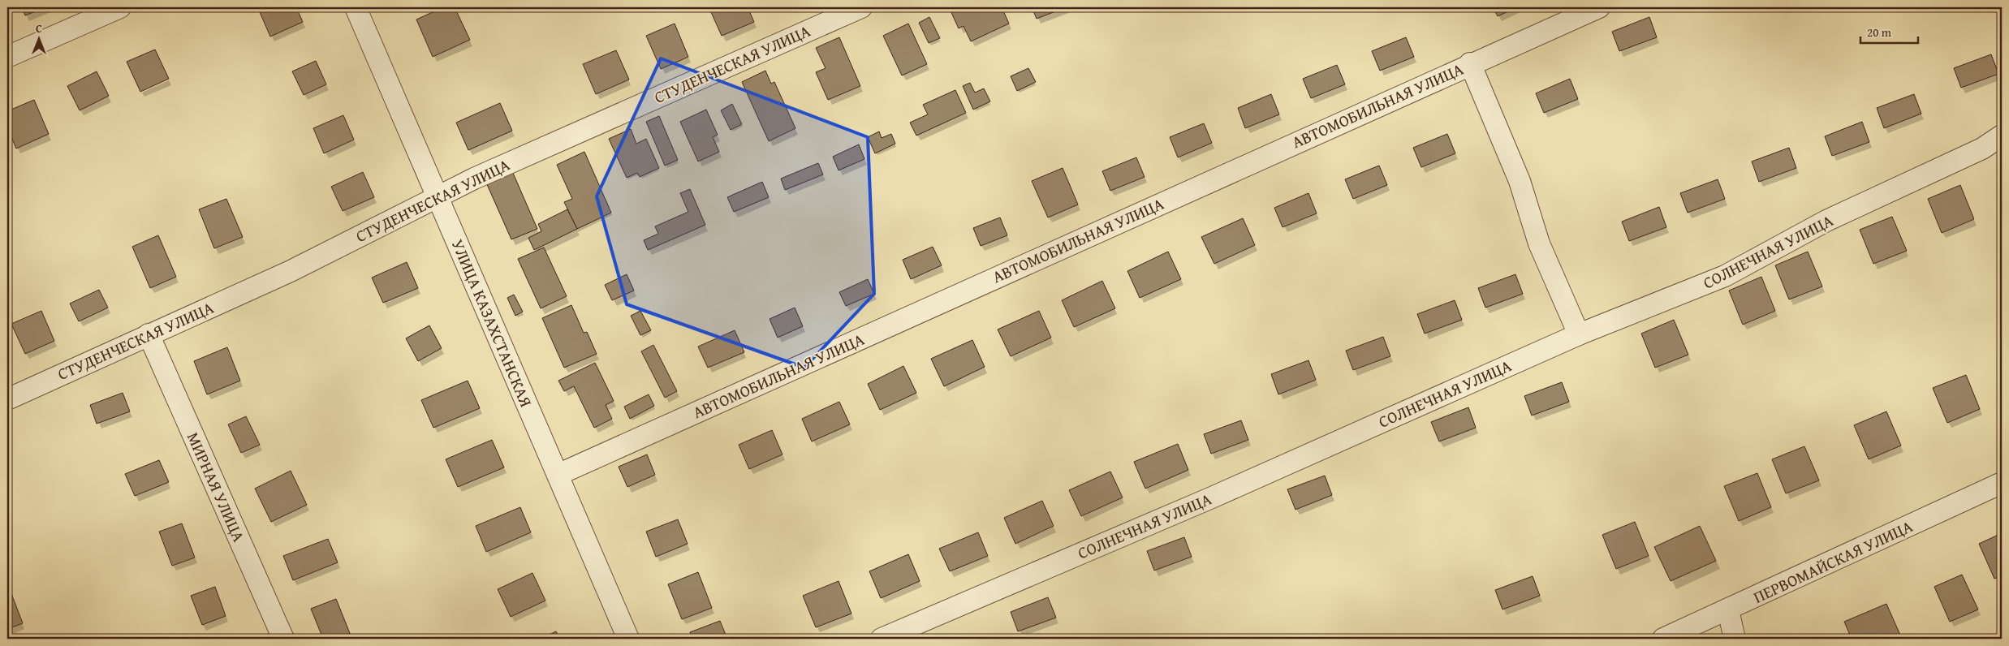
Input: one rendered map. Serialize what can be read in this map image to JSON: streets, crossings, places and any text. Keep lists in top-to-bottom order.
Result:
{
  "streets": {
    "street": [
      "СТУДЕНЧЕСКАЯ УЛИЦА",
      "АВТОМОБИЛЬНАЯ УЛИЦА",
      "СОЛНЕЧНАЯ УЛИЦА",
      "УЛИЦА КАЗАХСТАНСКАЯ",
      "МИРНАЯ УЛИЦА",
      "ПЕРВОМАЙСКАЯ УЛИЦА"
    ]
  },
  "crossings": [
    ["СТУДЕНЧЕСКАЯ УЛИЦА", "УЛИЦА КАЗАХСТАНСКАЯ"],
    ["СТУДЕНЧЕСКАЯ УЛИЦА", "МИРНАЯ УЛИЦА"],
    ["АВТОМОБИЛЬНАЯ УЛИЦА", "УЛИЦА КАЗАХСТАНСКАЯ"]
  ],
  "scale_bar": "20 m",
  "north": "top"
}
